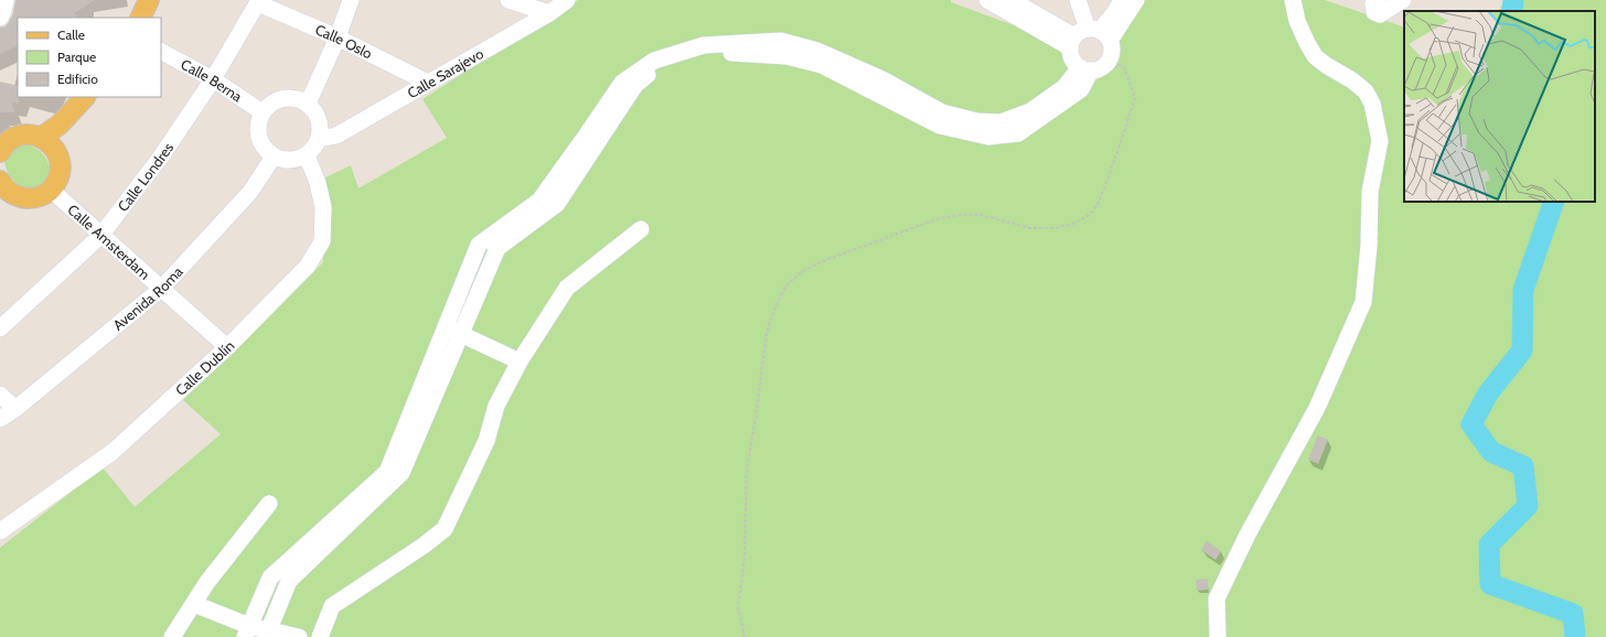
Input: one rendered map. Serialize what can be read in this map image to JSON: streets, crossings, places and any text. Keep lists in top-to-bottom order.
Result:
{
  "streets": {
    "street": [
      "Calle Oslo",
      "Calle Sarajevo",
      "Calle Berna",
      "Calle Londres",
      "Calle Amsterdam",
      "Avenida Roma",
      "Calle Dublín"
    ]
  },
  "crossings": [
    ["Calle Oslo", "Calle Sarajevo"],
    ["Calle Oslo", "Calle Londres"],
    ["Calle Sarajevo", "Calle Berna"],
    ["Calle Sarajevo", "Avenida Roma"],
    ["Calle Sarajevo", "Calle Dublín"],
    ["Calle Berna", "Calle Londres"],
    ["Calle Berna", "Avenida Roma"],
    ["Calle Berna", "Calle Dublín"],
    ["Calle Londres", "Calle Amsterdam"],
    ["Calle Amsterdam", "Avenida Roma"],
    ["Calle Amsterdam", "Calle Dublín"],
    ["Avenida Roma", "Calle Dublín"]
  ],
  "legend": ["Calle", "Parque", "Edificio"]
}
